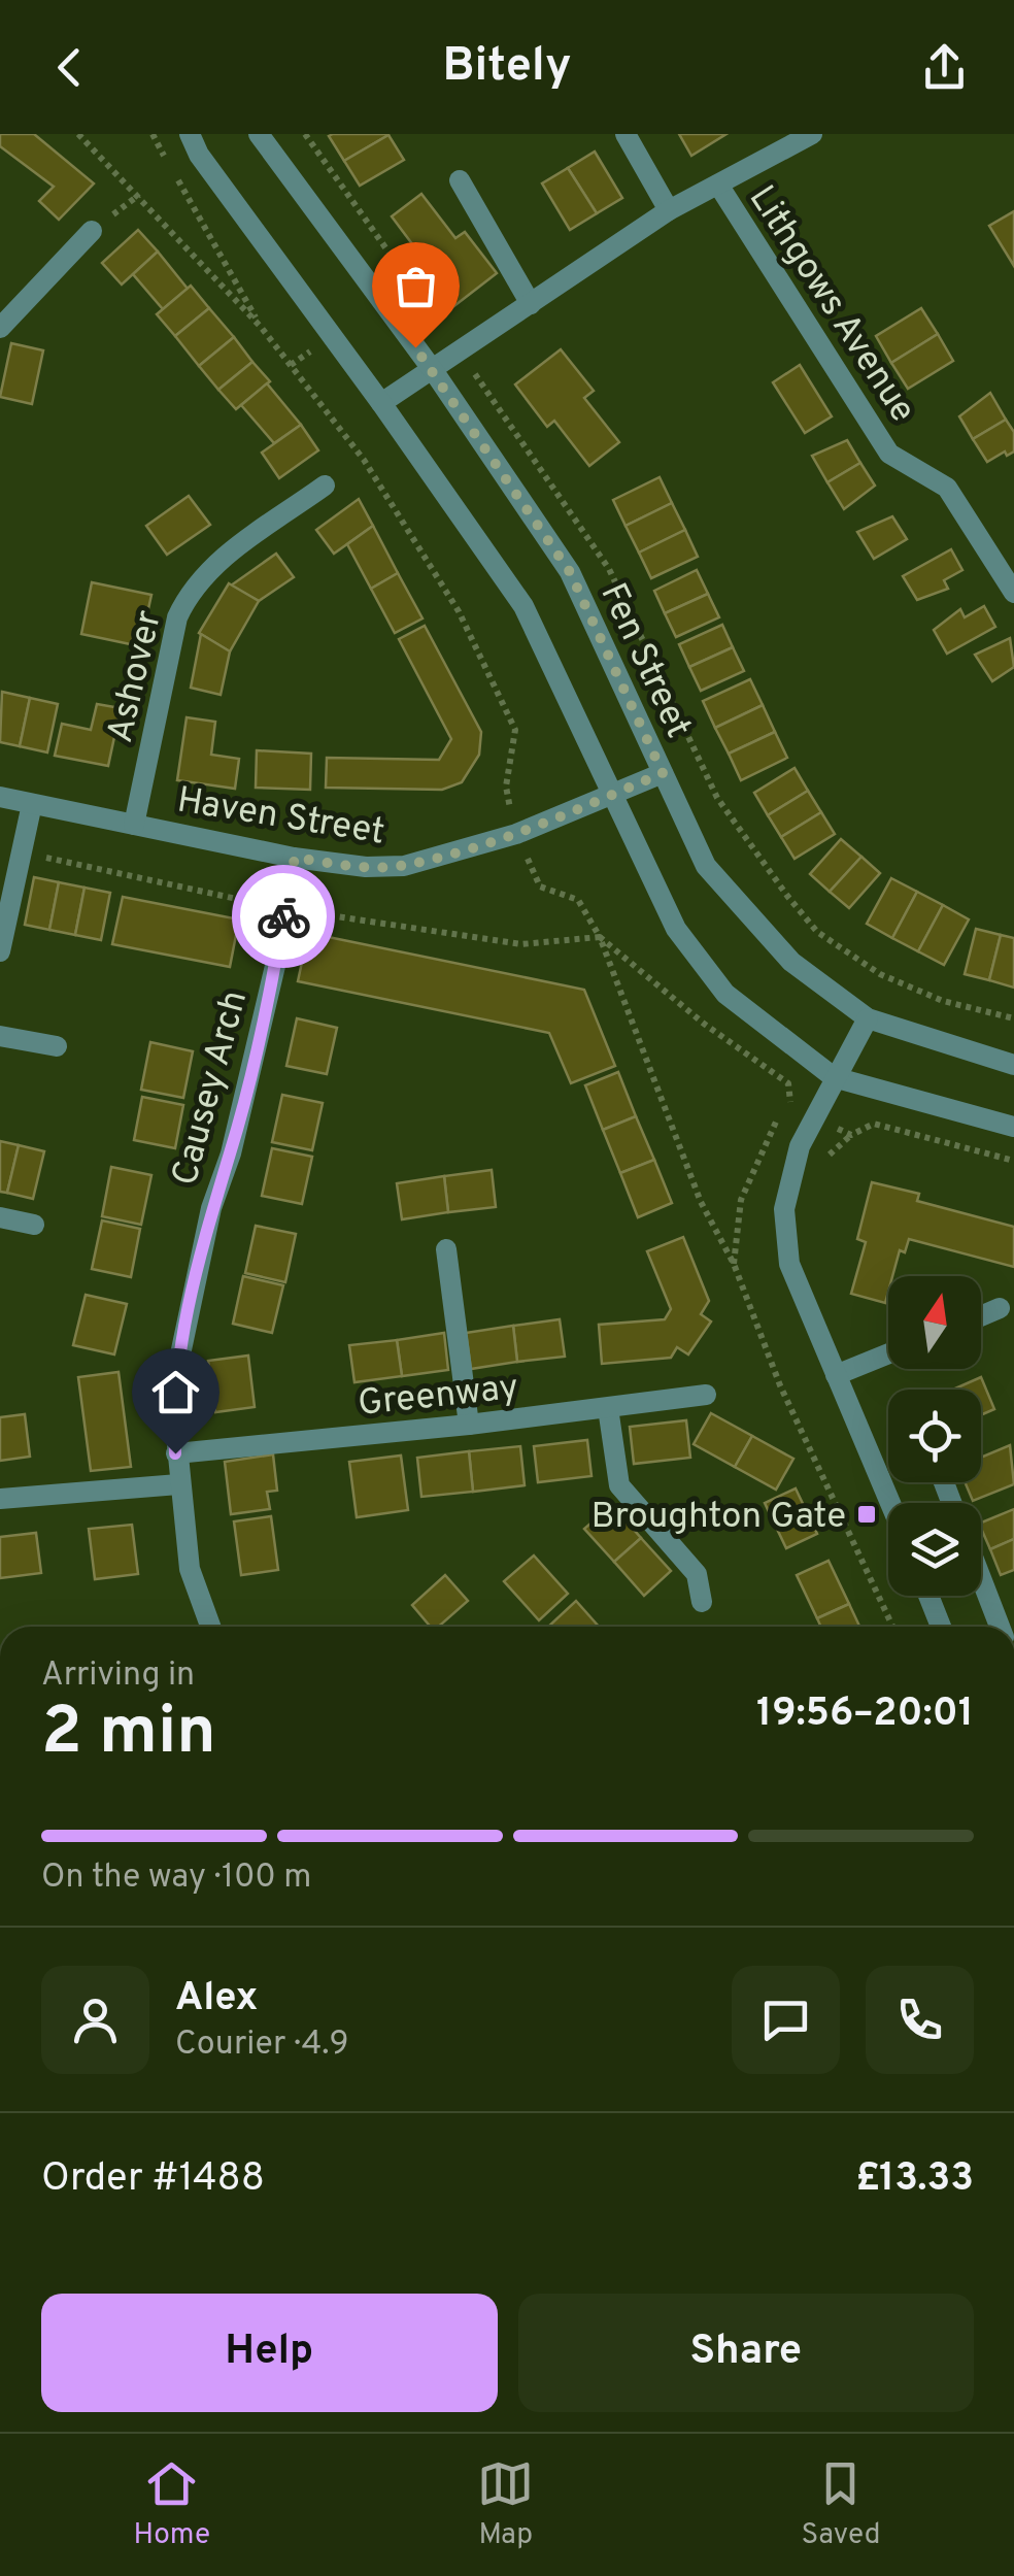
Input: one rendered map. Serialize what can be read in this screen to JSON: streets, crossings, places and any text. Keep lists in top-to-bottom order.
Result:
{
  "streets": {
    "street": [
      "Lithgows Avenue",
      "Fen Street",
      "Ashover",
      "Haven Street",
      "Causey Arch",
      "Greenway"
    ]
  },
  "crossings": [
    ["Fen Street", "Haven Street"],
    ["Ashover", "Haven Street"],
    ["Haven Street", "Causey Arch"],
    ["Causey Arch", "Greenway"]
  ],
  "places": {
    "transit": ["Broughton Gate"]
  },
  "north": "top",
  "page": {
    "header": "Bitely",
    "heading": ["2 min", "Arriving in", "19:56–20:01"],
    "panel": [
      "Alex",
      "Courier · 4.9",
      "Order #1488",
      "£13.33"
    ],
    "bar": "On the way · 100 m",
    "buttons": ["Help", "Share"],
    "tabs": ["Home", "Map", "Saved"]
  }
}
